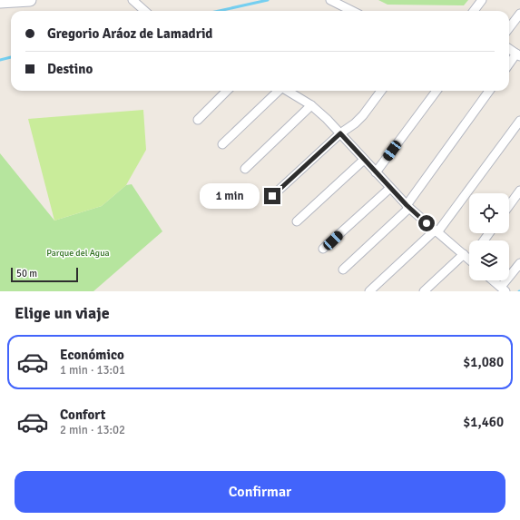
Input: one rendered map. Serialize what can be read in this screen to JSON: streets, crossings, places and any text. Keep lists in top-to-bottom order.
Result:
{
  "parks": ["Parque del Agua"],
  "scale_bar": "50 m",
  "page": {
    "banner": ["Gregorio Aráoz de Lamadrid", "Destino"],
    "bubble": "1 min",
    "scale": "50 m",
    "heading": "Elige un viaje",
    "list": [
      {
        "name": "Económico",
        "note": "1 min · 13:01",
        "value": "$1,080"
      },
      {
        "name": "Confort",
        "note": "2 min · 13:02",
        "value": "$1,460"
      }
    ],
    "buttons": "Confirmar"
  }
}
